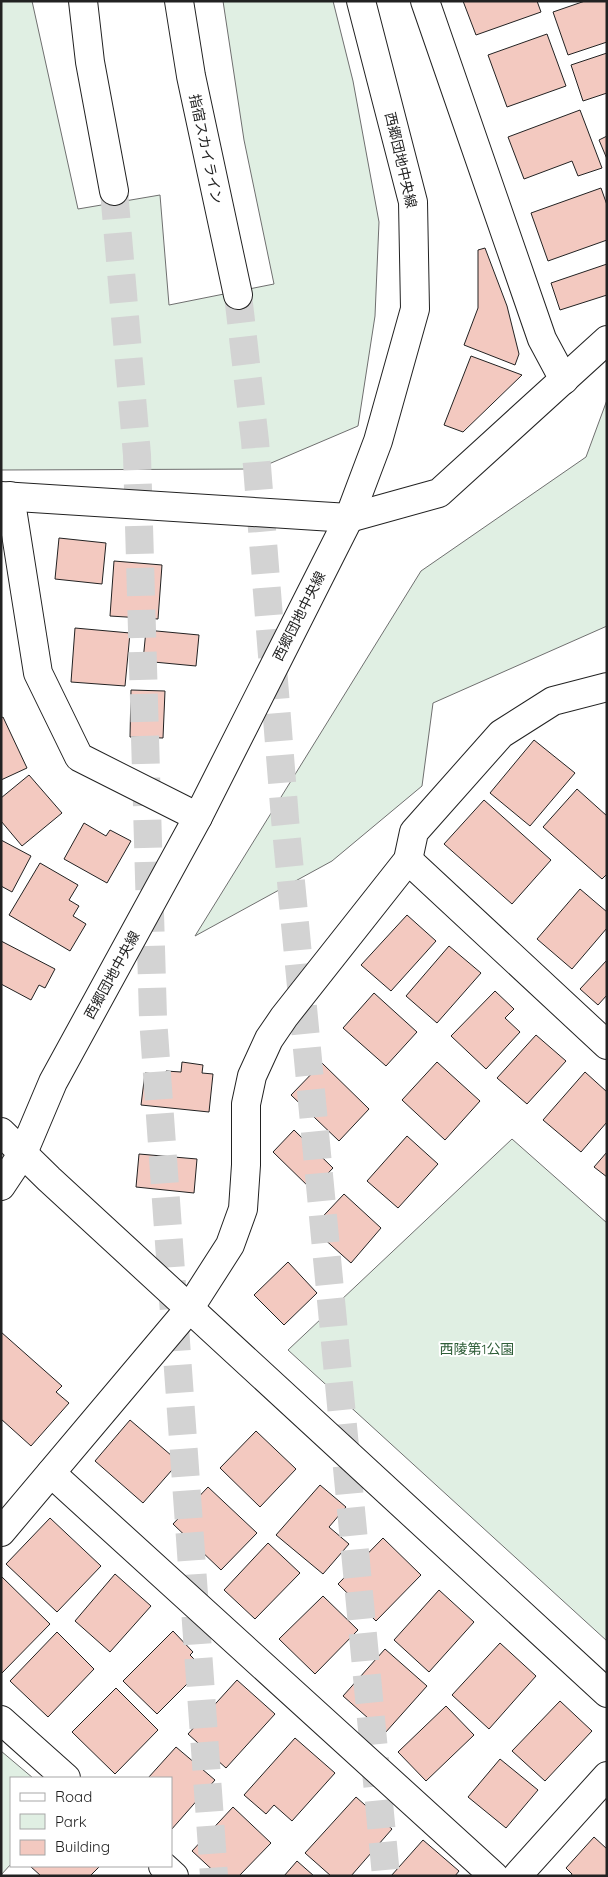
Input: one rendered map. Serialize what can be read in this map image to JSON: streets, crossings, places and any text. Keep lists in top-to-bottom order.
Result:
{
  "streets": {
    "main road": ["指宿スカイライン", "西郷団地中央線"]
  },
  "parks": ["西陵第1公園"],
  "legend": ["Road", "Park", "Building"]
}
